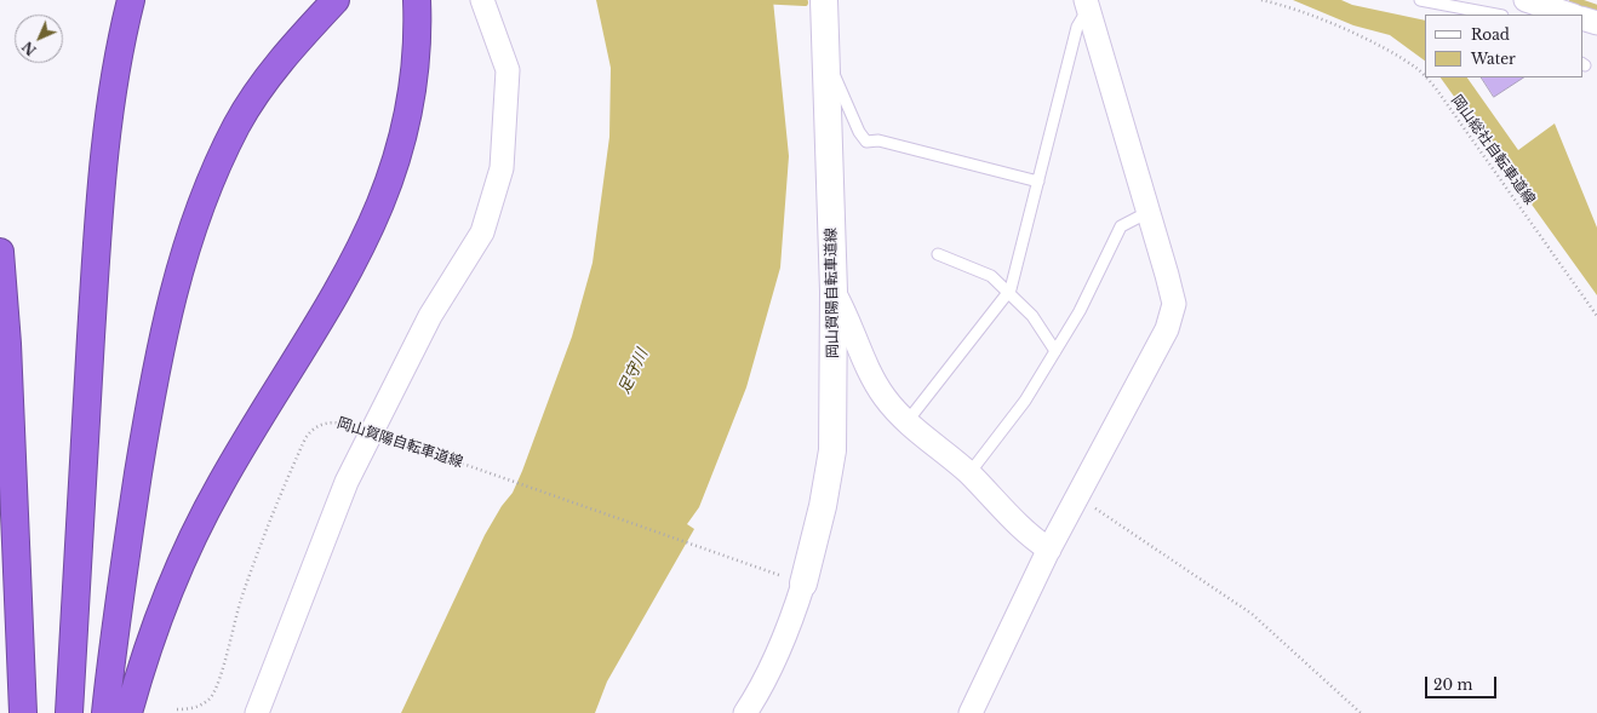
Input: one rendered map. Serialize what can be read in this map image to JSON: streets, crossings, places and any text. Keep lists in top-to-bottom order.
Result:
{
  "streets": {
    "main road": ["岡山賀陽自転車道線"],
    "path": ["岡山総社自転車道線"]
  },
  "water": ["足守川"],
  "legend": ["Road", "Water"],
  "scale_bar": "20 m",
  "north": "bottom left"
}
